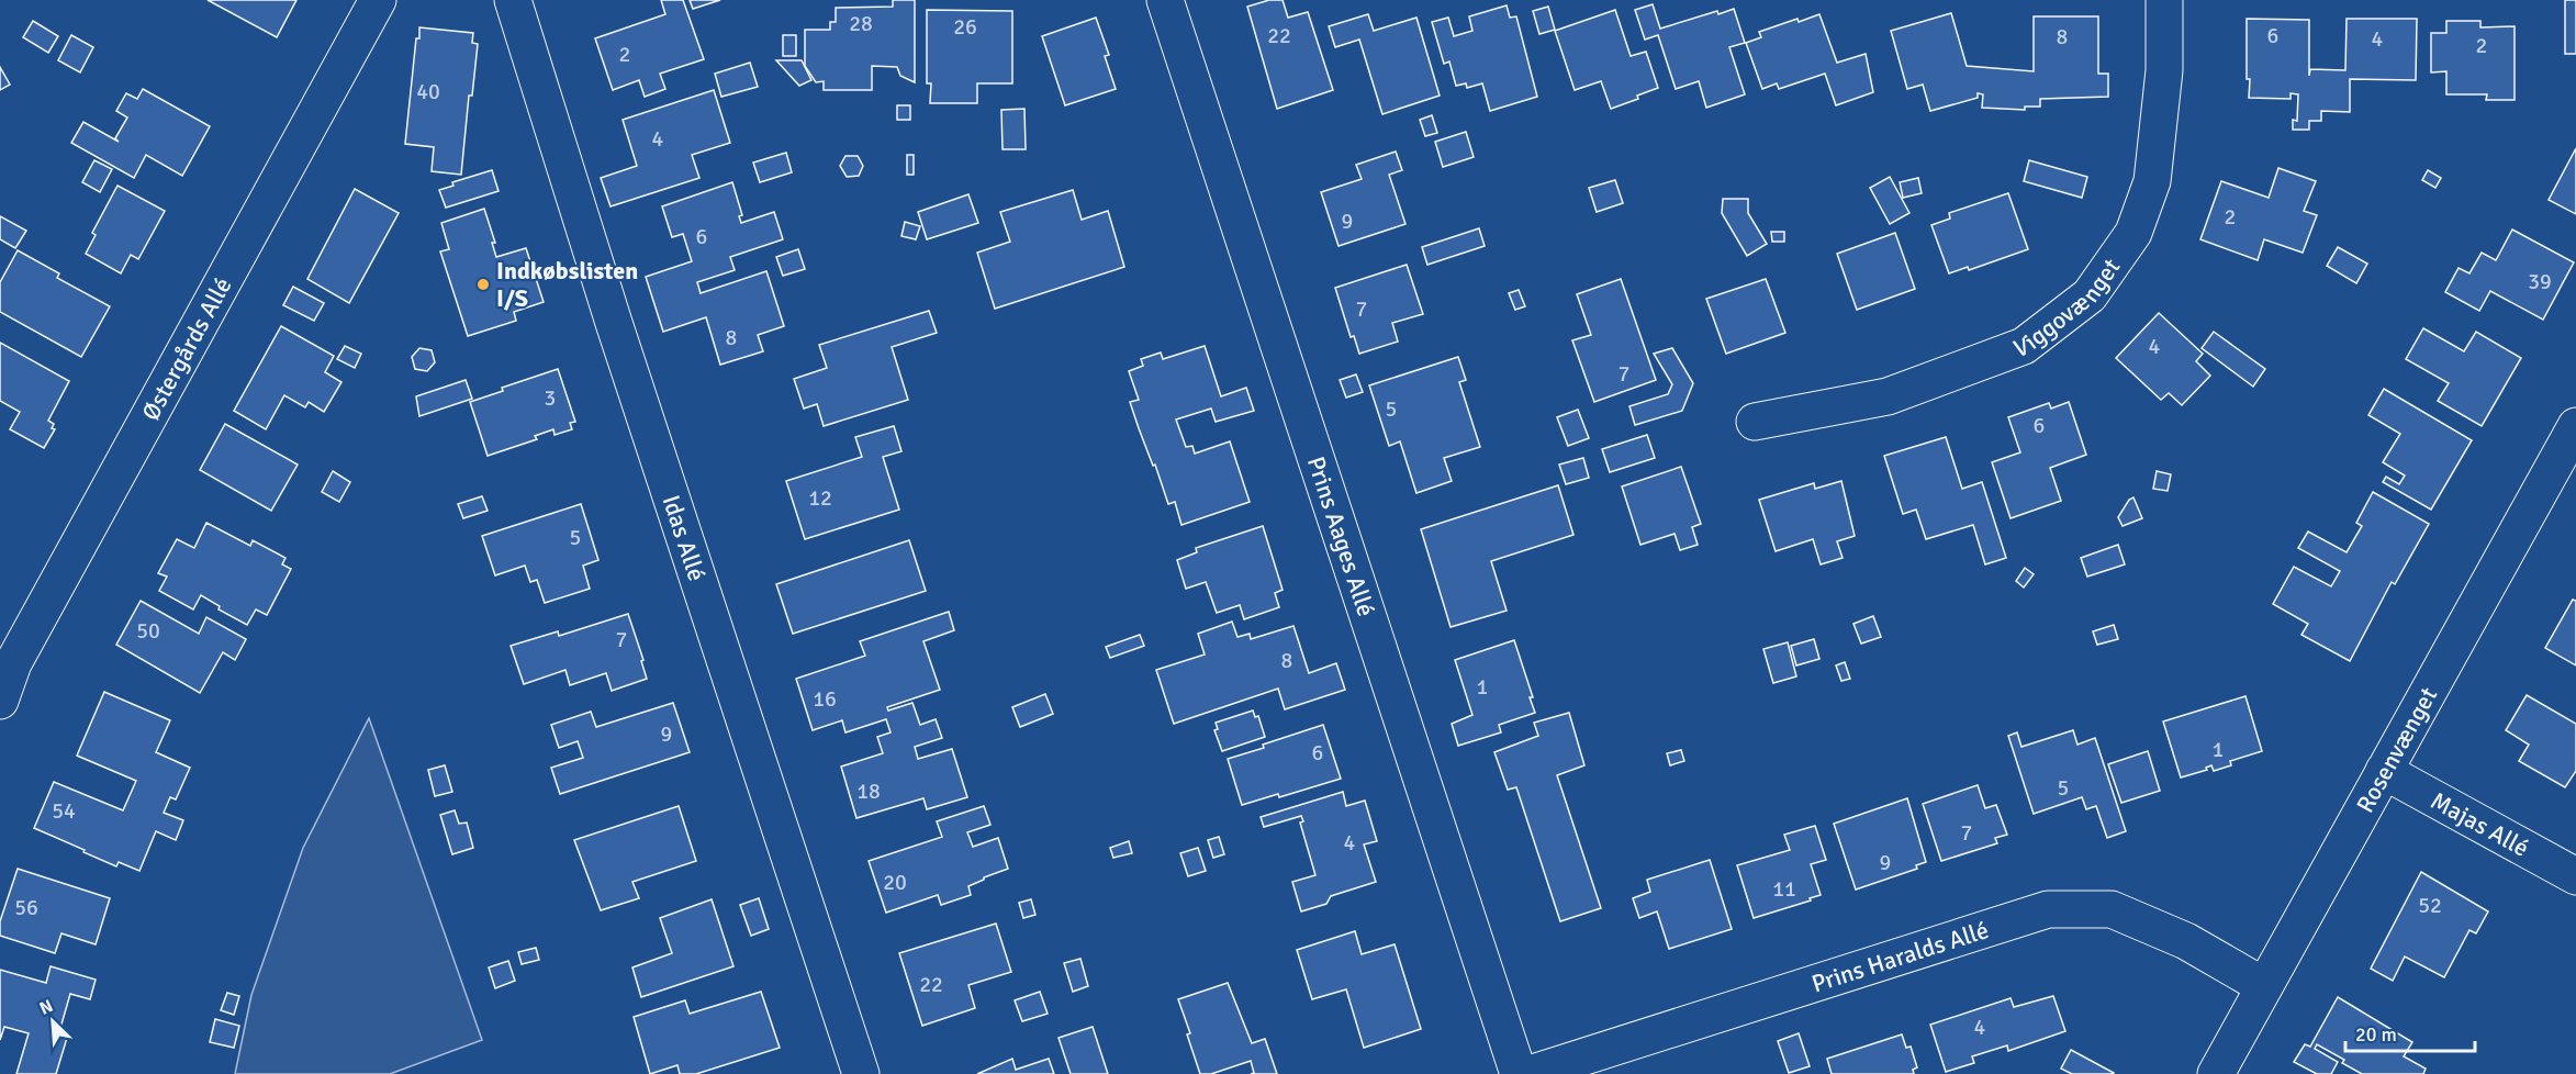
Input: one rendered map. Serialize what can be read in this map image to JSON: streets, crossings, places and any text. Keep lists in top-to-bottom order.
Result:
{
  "streets": {
    "street": [
      "Viggovænget",
      "Østergårds Allé",
      "Prins Aages Allé",
      "Idas Allé",
      "Rosenvænget",
      "Majas Allé",
      "Prins Haralds Allé"
    ]
  },
  "crossings": [
    ["Rosenvænget", "Majas Allé"],
    ["Rosenvænget", "Prins Haralds Allé"]
  ],
  "places": ["Indkøbslisten I/S"],
  "house_numbers": [
    "28",
    "26",
    "22",
    "6",
    "8",
    "4",
    "2",
    "2",
    "40",
    "4",
    "2",
    "9",
    "6",
    "39",
    "7",
    "8",
    "4",
    "7",
    "3",
    "5",
    "6",
    "12",
    "5",
    "50",
    "7",
    "8",
    "1",
    "16",
    "9",
    "1",
    "6",
    "5",
    "18",
    "54",
    "7",
    "4",
    "9",
    "20",
    "11",
    "52",
    "56",
    "22",
    "4"
  ],
  "scale_bar": "20 m",
  "north": "top left"
}
